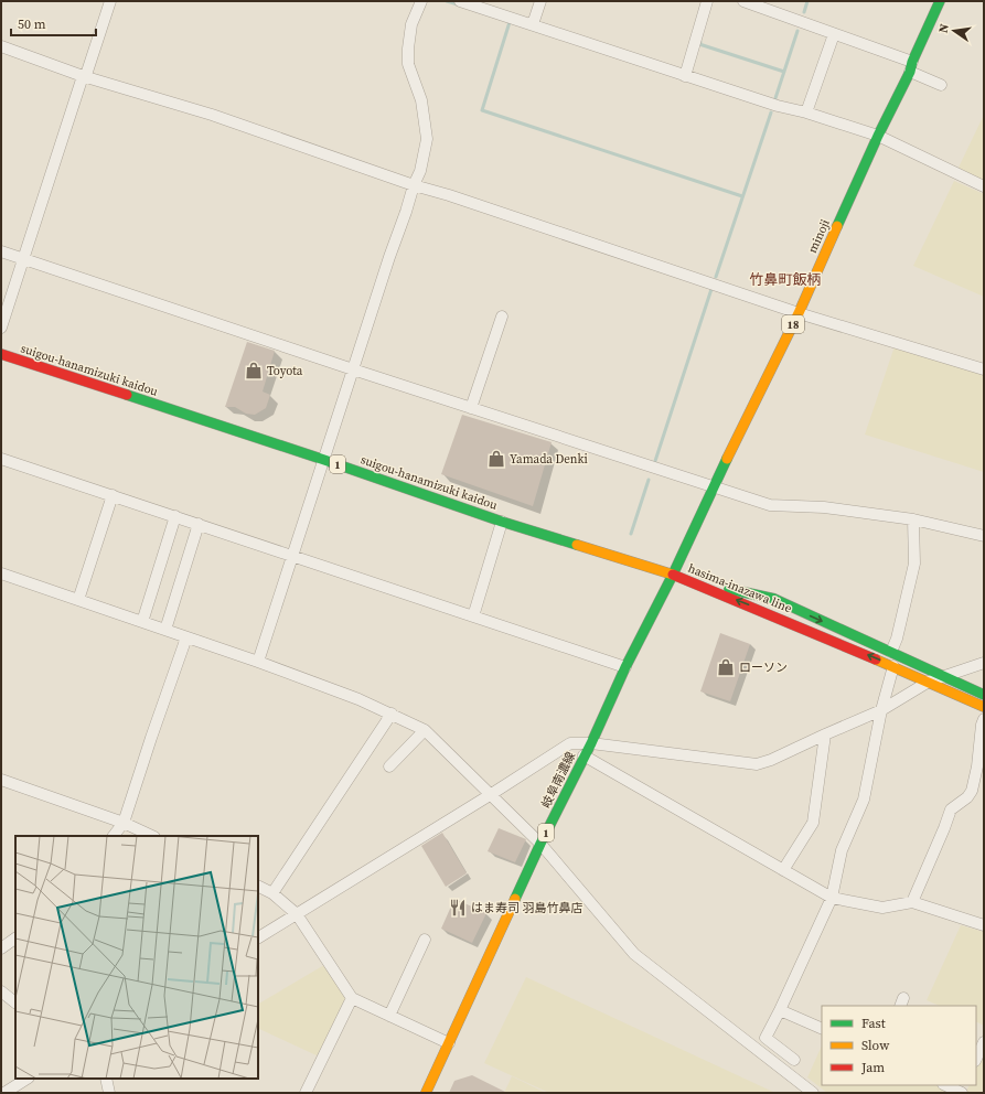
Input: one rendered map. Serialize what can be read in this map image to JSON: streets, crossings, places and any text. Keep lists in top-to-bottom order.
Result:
{
  "streets": {
    "main road": [
      "minoji",
      "18",
      "suigou-hanamizuki kaidou",
      "1",
      "hasima-inazawa line",
      "岐阜南濃線"
    ]
  },
  "crossings": [
    ["minoji", "suigou-hanamizuki kaidou"],
    ["minoji", "hasima-inazawa line"],
    ["minoji", "岐阜南濃線"],
    ["suigou-hanamizuki kaidou", "hasima-inazawa line"],
    ["suigou-hanamizuki kaidou", "岐阜南濃線"],
    ["hasima-inazawa line", "岐阜南濃線"]
  ],
  "districts": ["竹鼻町飯柄"],
  "places": {
    "shop": ["Toyota", "Yamada Denki", "ローソン"],
    "restaurant": ["はま寿司 羽島竹鼻店"]
  },
  "legend": ["Fast", "Slow", "Jam"],
  "scale_bar": "50 m",
  "north": "left"
}
